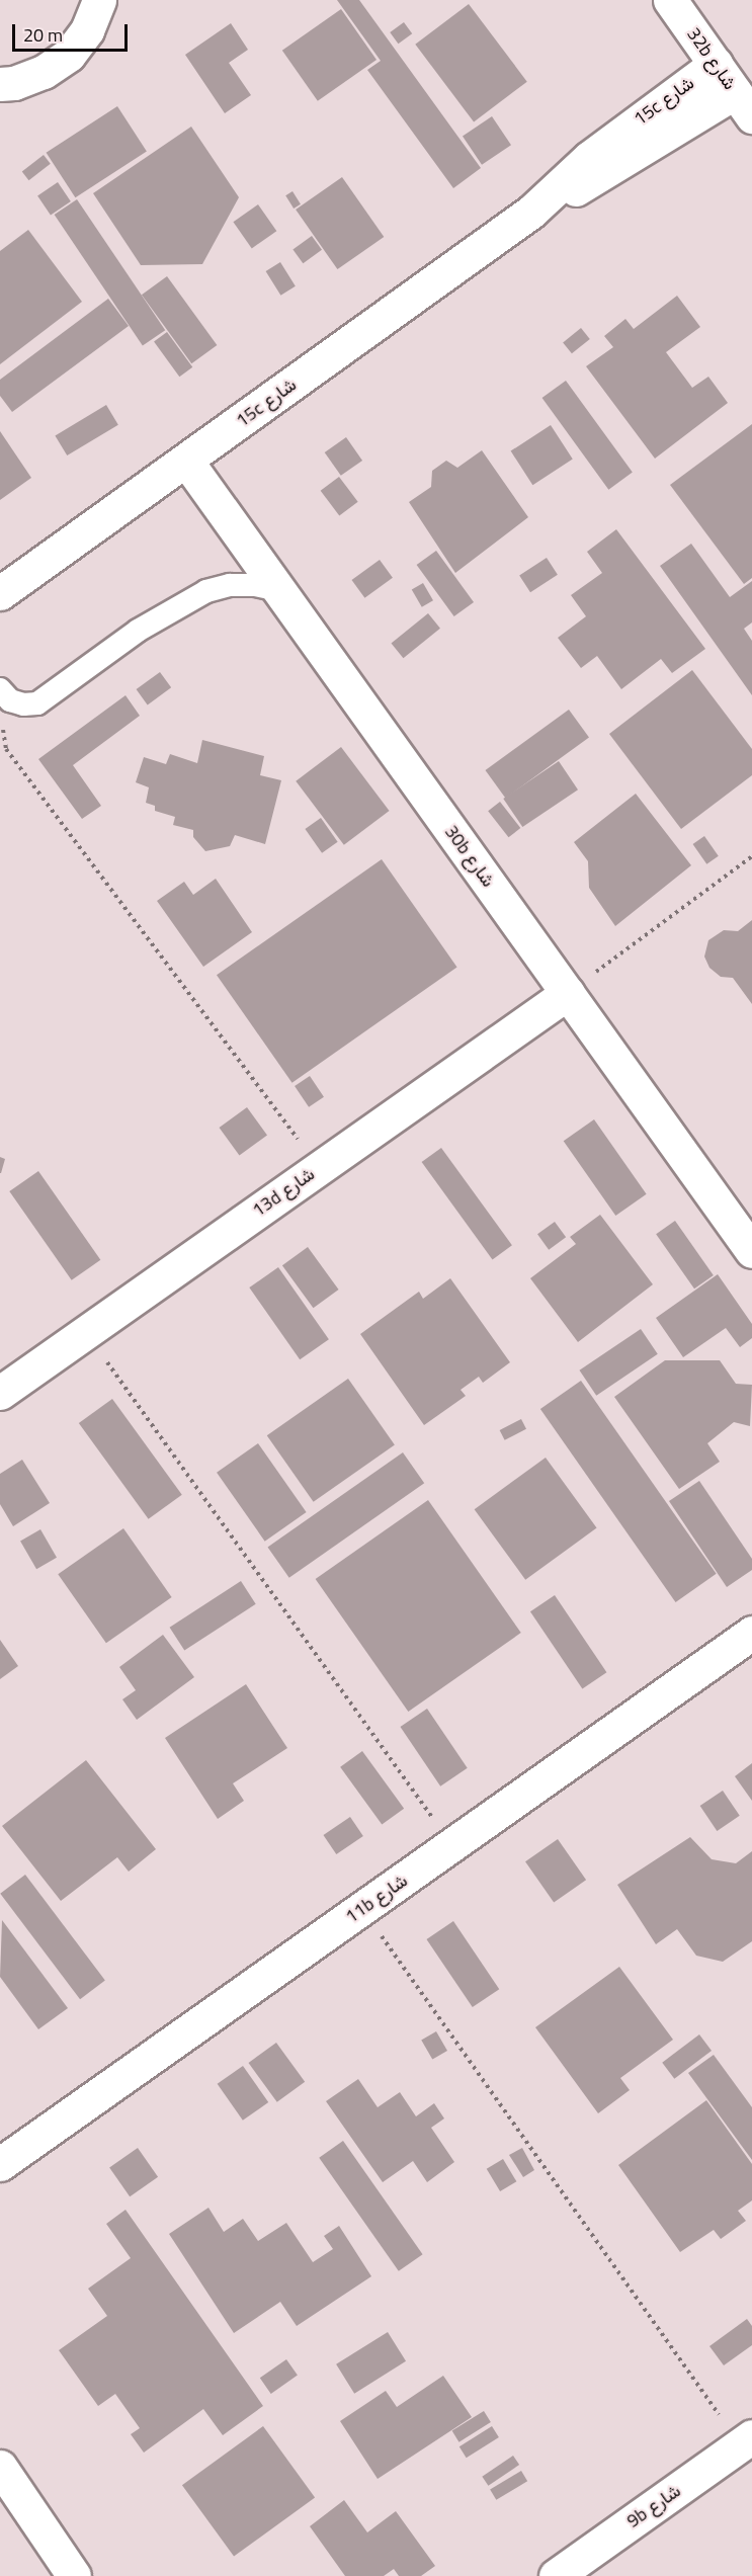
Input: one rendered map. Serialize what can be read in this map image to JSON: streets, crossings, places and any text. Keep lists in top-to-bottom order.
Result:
{
  "streets": {
    "street": [
      "32b شارع",
      "15c شارع",
      "30b شارع",
      "13d شارع",
      "11b شارع",
      "9b شارع"
    ]
  },
  "crossings": [
    ["32b شارع", "15c شارع"],
    ["15c شارع", "30b شارع"],
    ["30b شارع", "13d شارع"]
  ],
  "scale_bar": "20 m"
}
